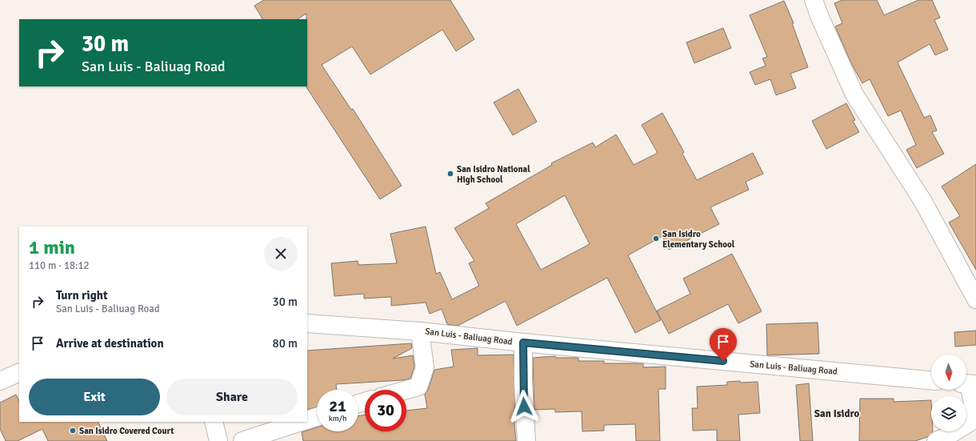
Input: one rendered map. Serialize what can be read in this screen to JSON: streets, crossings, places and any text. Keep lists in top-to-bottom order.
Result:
{
  "streets": {
    "street": ["San Luis - Baliuag Road"]
  },
  "districts": ["San Isidro"],
  "places": ["San Isidro National High School", "San Isidro Elementary School", "San Isidro Covered Court"],
  "north": "bottom",
  "page": {
    "turn": ["30 m", "San Luis - Baliuag Road"],
    "heading": ["1 min", "110 m · 18:12"],
    "list": [
      {
        "name": "Turn right",
        "note": "San Luis - Baliuag Road",
        "value": "30 m"
      },
      {
        "name": "Arrive at destination",
        "value": "80 m"
      }
    ],
    "buttons": ["Exit", "Share"],
    "speed": "21 km/h",
    "limit": "30"
  }
}
